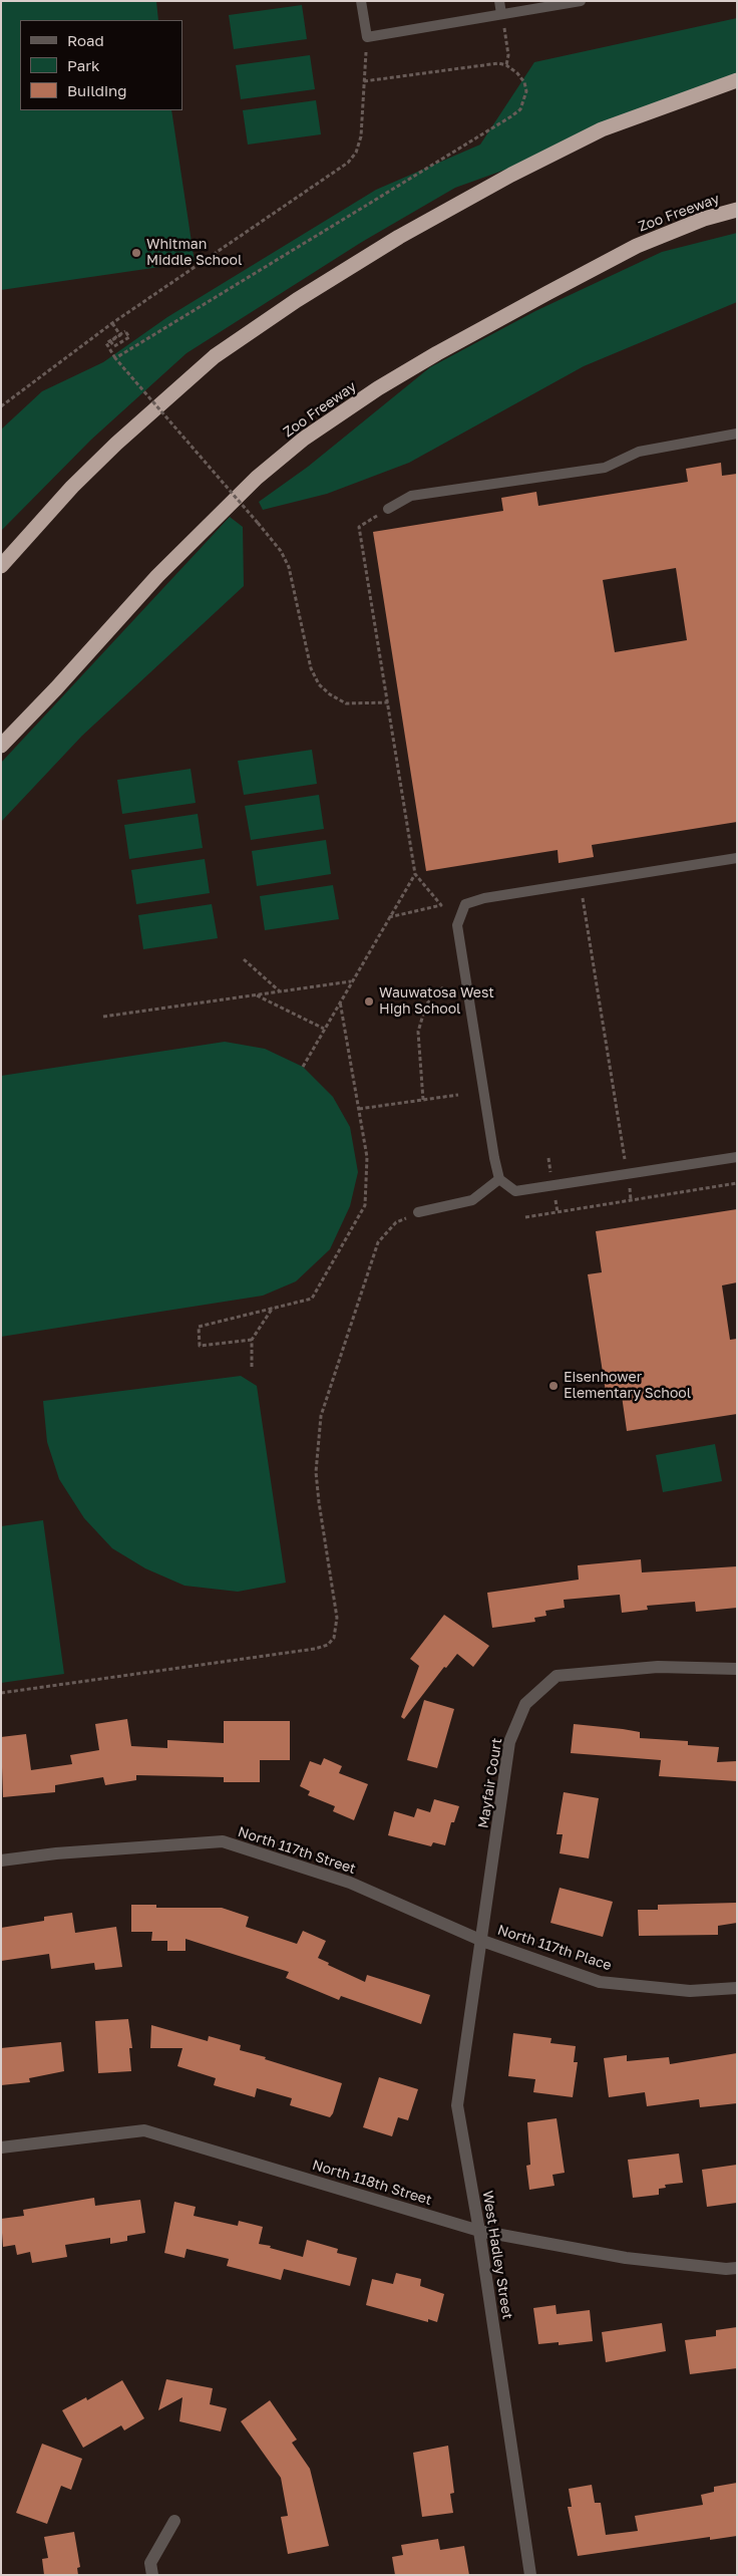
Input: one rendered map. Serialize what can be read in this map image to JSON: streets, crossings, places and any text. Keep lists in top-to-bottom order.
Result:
{
  "streets": {
    "highway": ["Zoo Freeway"],
    "street": [
      "Mayfair Court",
      "North 117th Street",
      "North 117th Place",
      "North 118th Street",
      "West Hadley Street"
    ]
  },
  "crossings": [
    ["Mayfair Court", "North 117th Street"],
    ["Mayfair Court", "North 117th Place"],
    ["Mayfair Court", "West Hadley Street"],
    ["North 117th Street", "North 117th Place"],
    ["North 117th Street", "West Hadley Street"],
    ["North 117th Place", "West Hadley Street"],
    ["North 118th Street", "West Hadley Street"]
  ],
  "places": ["Whitman Middle School", "Wauwatosa West High School", "Eisenhower Elementary School"],
  "legend": ["Road", "Park", "Building"]
}
